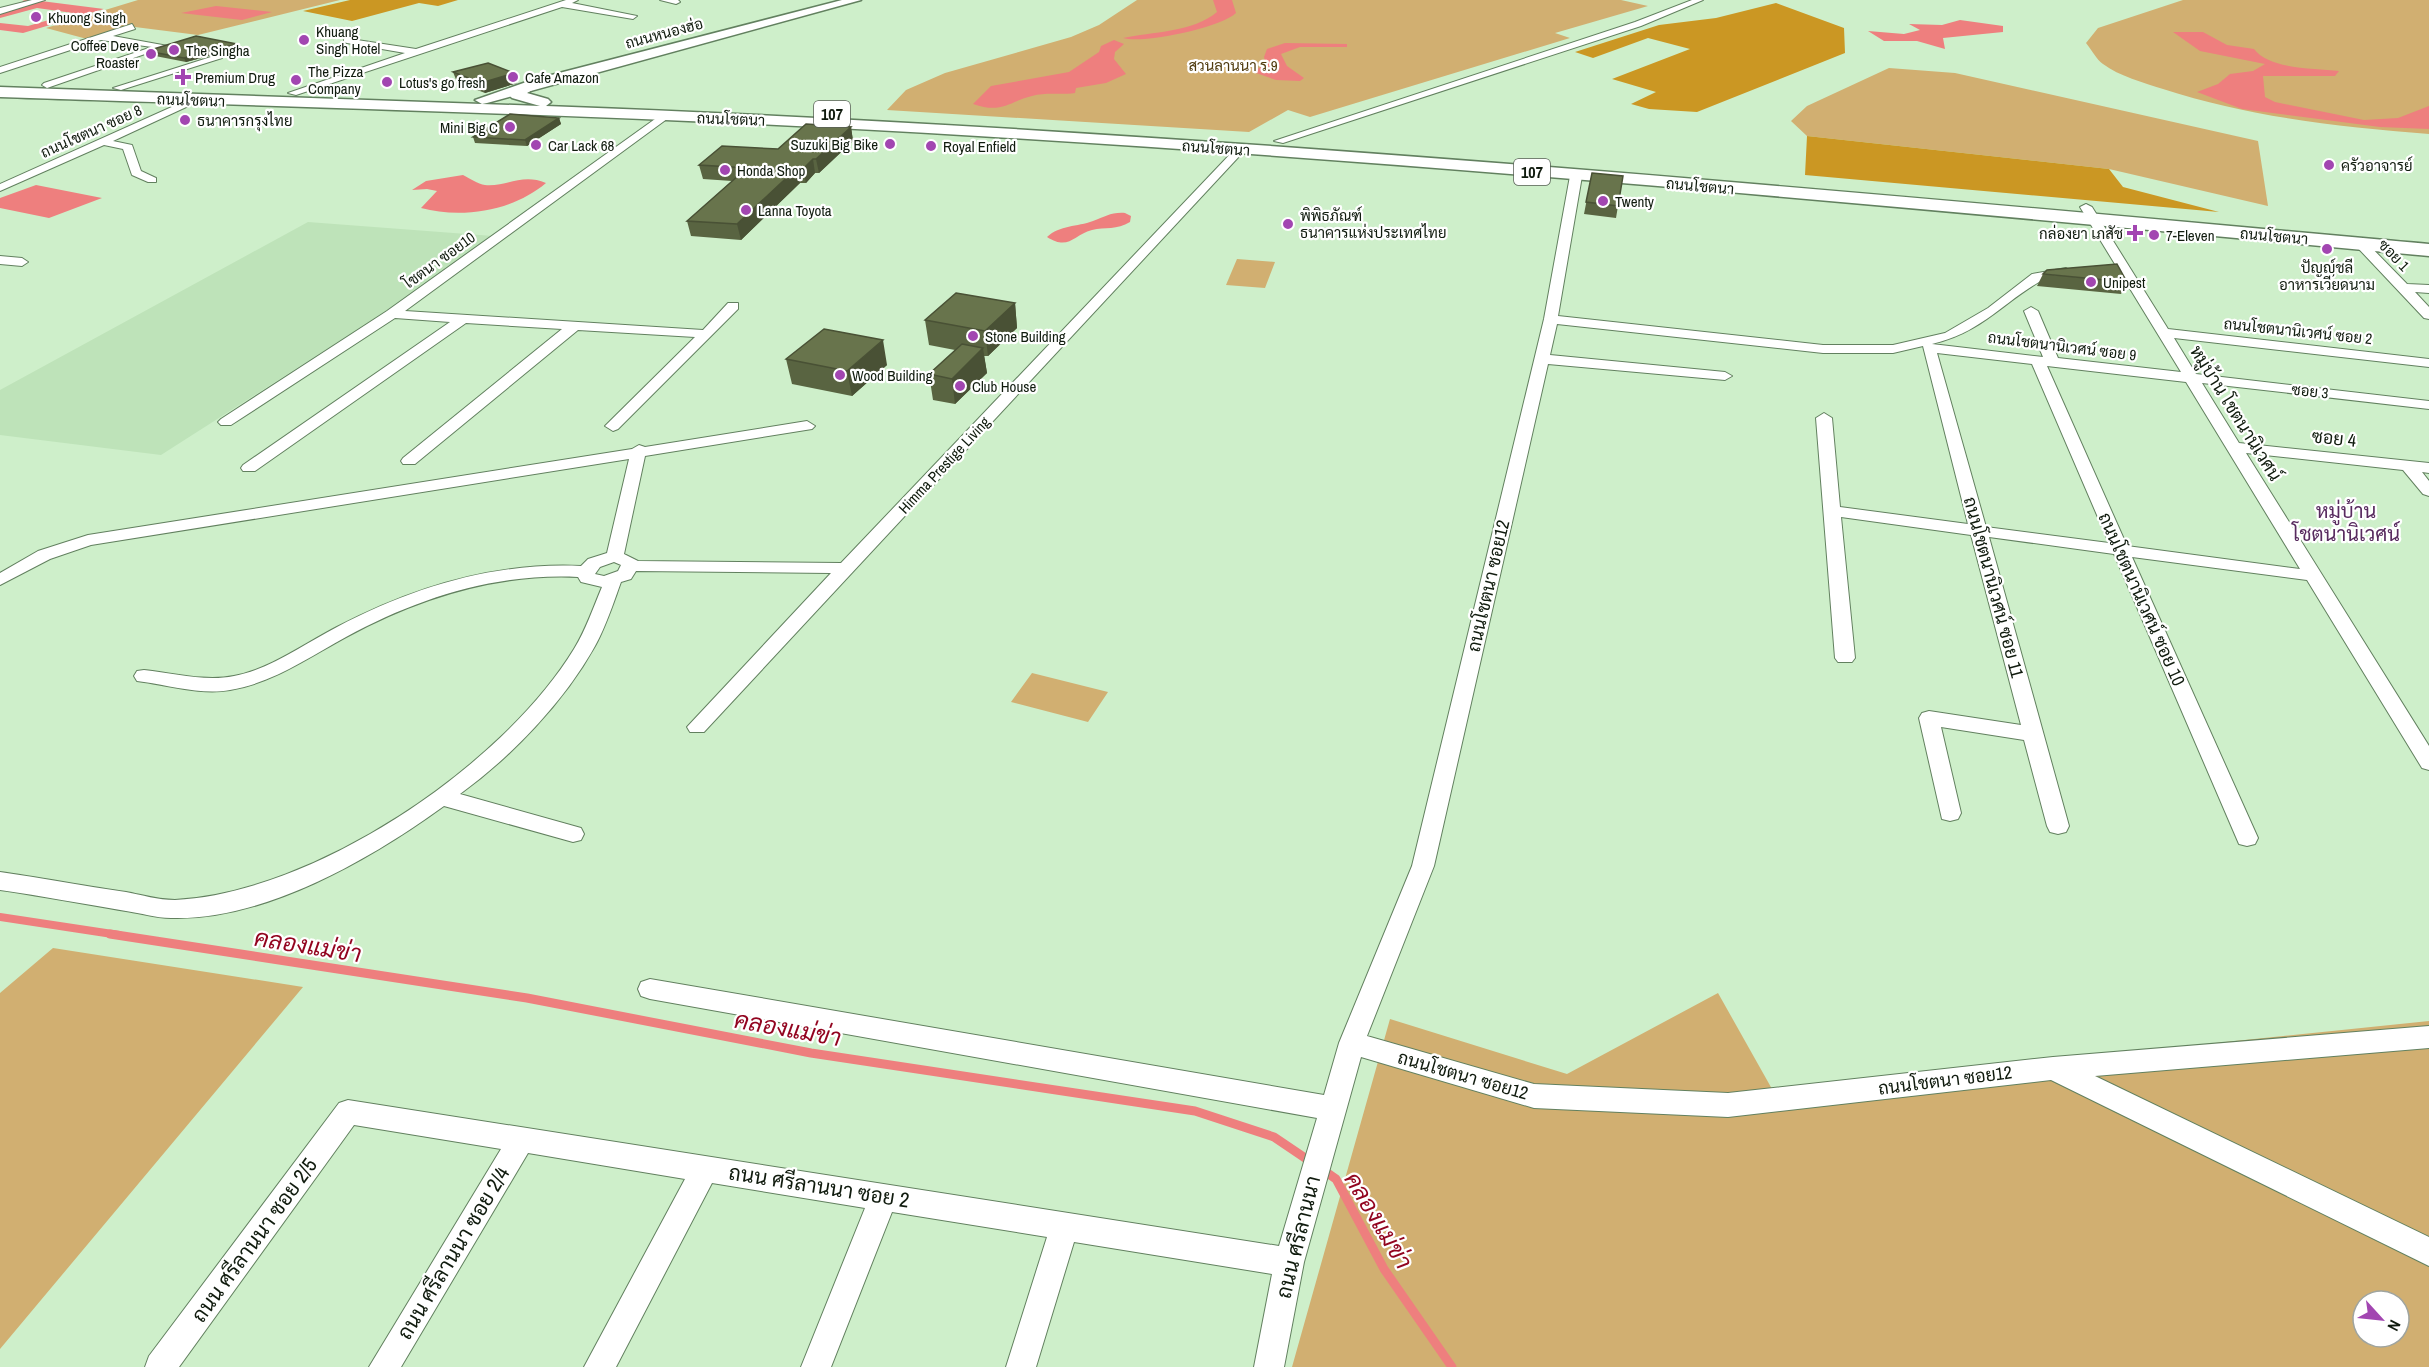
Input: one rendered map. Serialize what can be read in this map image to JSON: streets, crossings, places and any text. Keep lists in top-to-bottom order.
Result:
{
  "streets": {
    "main road": ["ถนนหนองฮ่อ", "ถนนโชตนา", "107"],
    "street": [
      "ถนนโชตนา ซอย 8",
      "ซอย 1",
      "โชตนา ซอย10",
      "ถนนโชตนานิเวศน์ ซอย 2",
      "ถนนโชตนานิเวศน์ ซอย 9",
      "ซอย 3",
      "หมู่บ้าน โชตนานิเวศน์",
      "ซอย 4",
      "Himma Prestige Living",
      "ถนนโชตนา ซอย12",
      "ถนนโชตนานิเวศน์ ซอย 11",
      "ถนนโชตนานิเวศน์ ซอย 10",
      "ถนน ศรีลานนา ซอย 2",
      "ถนน ศรีลานนา",
      "ถนน ศรีลานนา ซอย 2/5",
      "ถนน ศรีลานนา ซอย 2/4"
    ]
  },
  "crossings": [
    ["ถนนหนองฮ่อ", "ถนนโชตนา"],
    ["ถนนโชตนา", "ถนนโชตนา ซอย 8"],
    ["ถนนโชตนา", "ซอย 1"],
    ["ถนนโชตนา", "โชตนา ซอย10"],
    ["ถนนโชตนา", "หมู่บ้าน โชตนานิเวศน์"],
    ["ถนนโชตนา", "Himma Prestige Living"],
    ["ถนนโชตนา", "ถนนโชตนา ซอย12"],
    ["ถนนโชตนานิเวศน์ ซอย 2", "หมู่บ้าน โชตนานิเวศน์"],
    ["ถนนโชตนานิเวศน์ ซอย 9", "ซอย 3"],
    ["ถนนโชตนานิเวศน์ ซอย 9", "หมู่บ้าน โชตนานิเวศน์"],
    ["ถนนโชตนานิเวศน์ ซอย 9", "ถนนโชตนานิเวศน์ ซอย 11"],
    ["ถนนโชตนานิเวศน์ ซอย 9", "ถนนโชตนานิเวศน์ ซอย 10"],
    ["ซอย 3", "หมู่บ้าน โชตนานิเวศน์"],
    ["หมู่บ้าน โชตนานิเวศน์", "ซอย 4"],
    ["ถนนโชตนา ซอย12", "ถนน ศรีลานนา"],
    ["ถนน ศรีลานนา ซอย 2", "ถนน ศรีลานนา"],
    ["ถนน ศรีลานนา ซอย 2", "ถนน ศรีลานนา ซอย 2/5"],
    ["ถนน ศรีลานนา ซอย 2", "ถนน ศรีลานนา ซอย 2/4"]
  ],
  "districts": ["หมู่บ้าน โชตนานิเวศน์"],
  "water": ["คลองแม่ข่า"],
  "parks": ["สวนลานนา ร.9"],
  "places": {
    "other": [
      "Khuong Singh",
      "Khuang Singh Hotel",
      "The Singha",
      "Coffee Deve Roaster",
      "Cafe Amazon",
      "The Pizza Company",
      "Lotus's go fresh",
      "ธนาคารกรุงไทย",
      "Mini Big C",
      "Suzuki Big Bike",
      "Car Lack 68",
      "Royal Enfield",
      "ครัวอาจารย์",
      "Honda Shop",
      "Twenty",
      "Lanna Toyota",
      "พิพิธภัณฑ์ ธนาคารแห่งประเทศไทย",
      "7-Eleven",
      "ปัญญ์ชลี อาหารเวียดนาม",
      "Unipest",
      "Stone Building",
      "Wood Building",
      "Club House"
    ],
    "health": ["Premium Drug", "กล่องยา เภสัช"]
  },
  "north": "bottom right"
}
